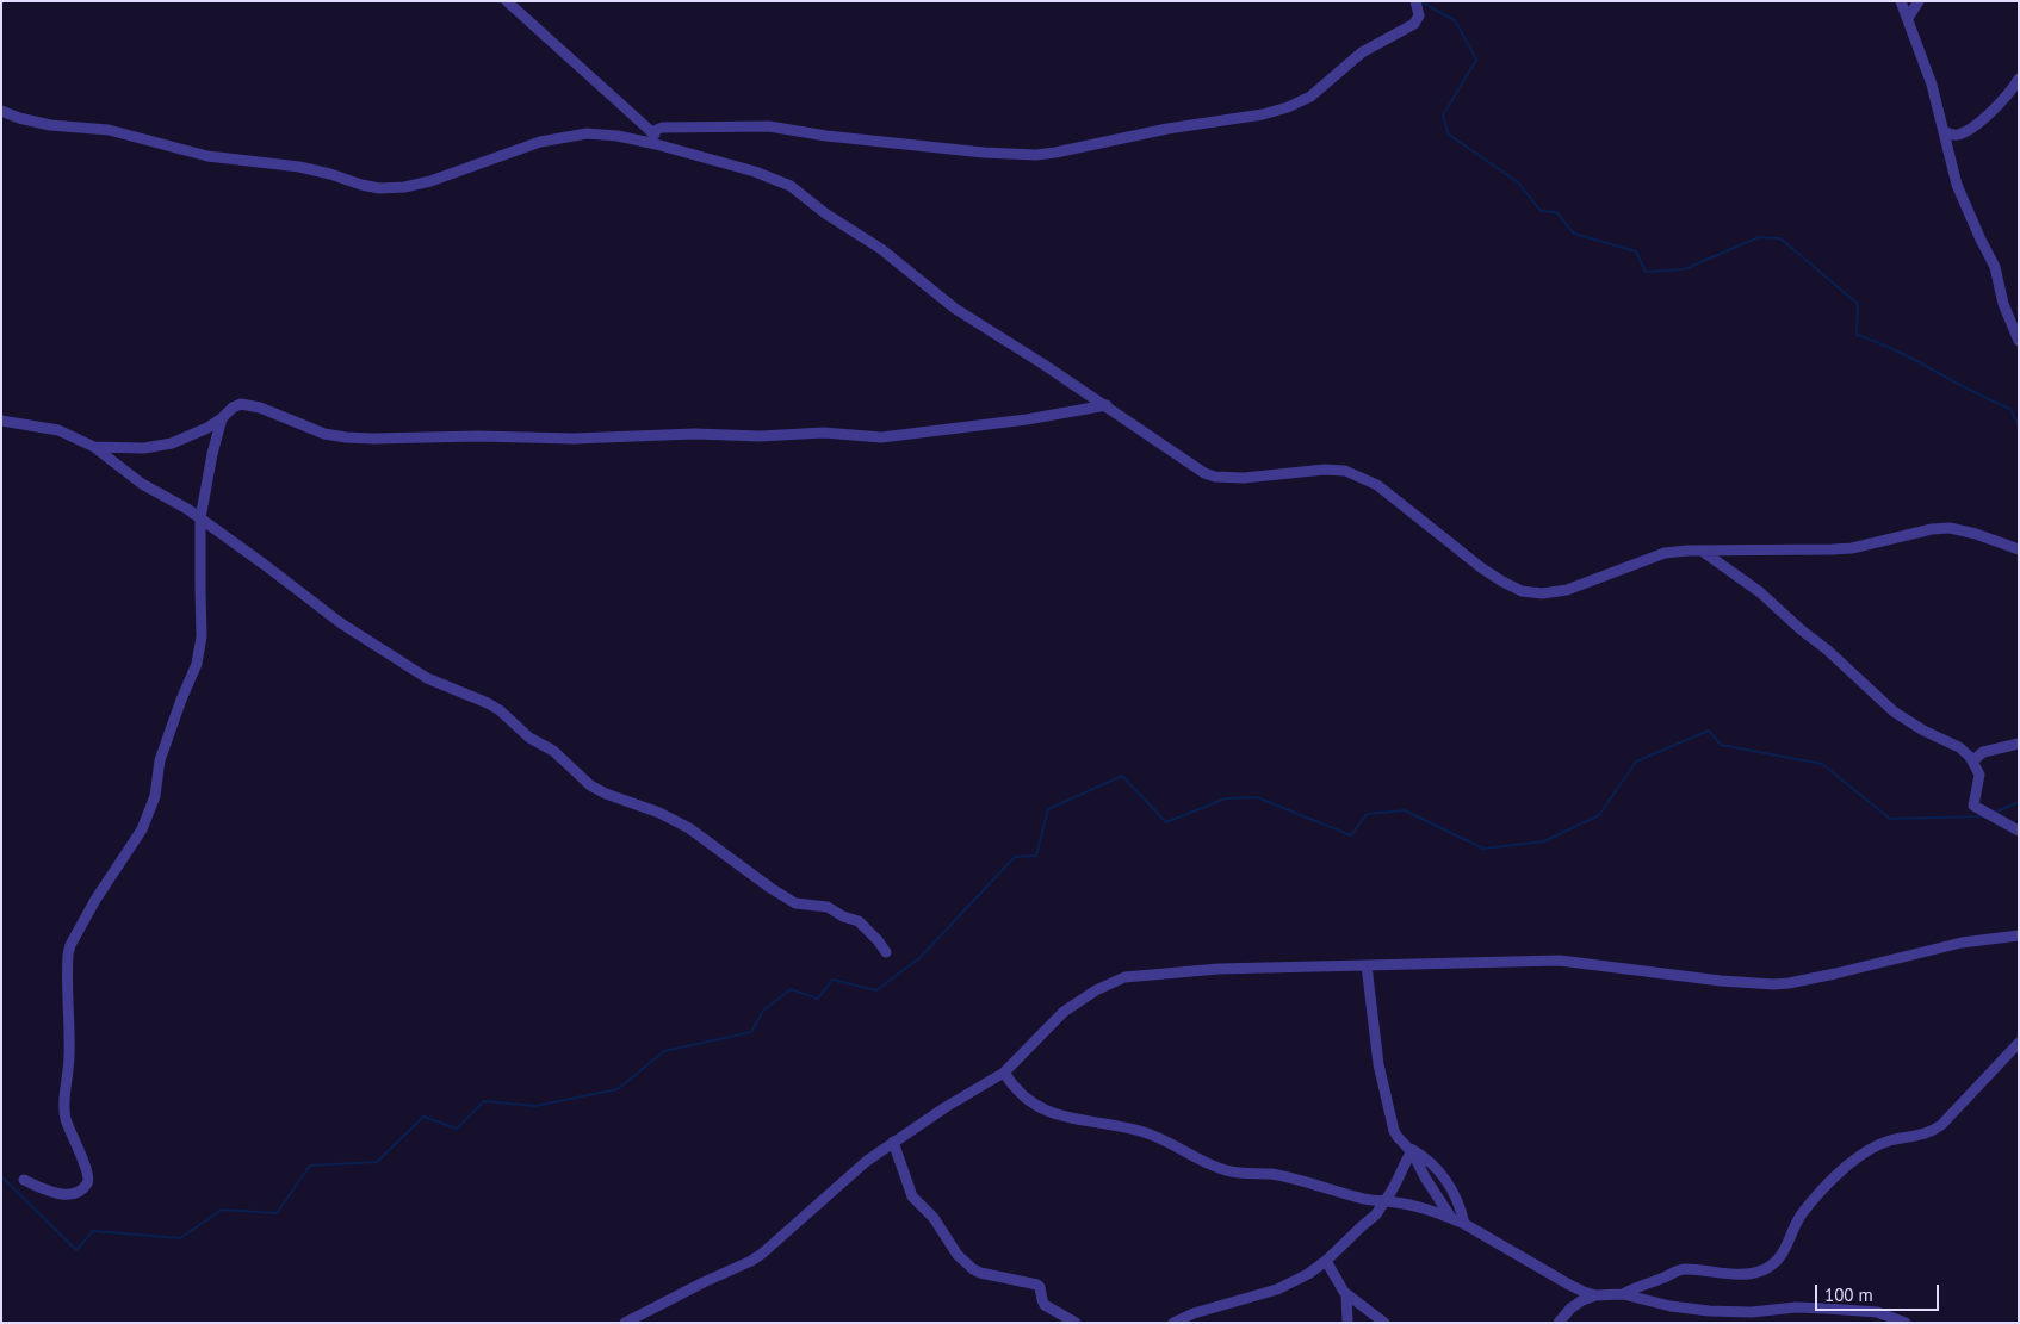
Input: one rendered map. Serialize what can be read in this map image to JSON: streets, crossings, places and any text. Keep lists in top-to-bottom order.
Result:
{
  "scale_bar": "100 m"
}
